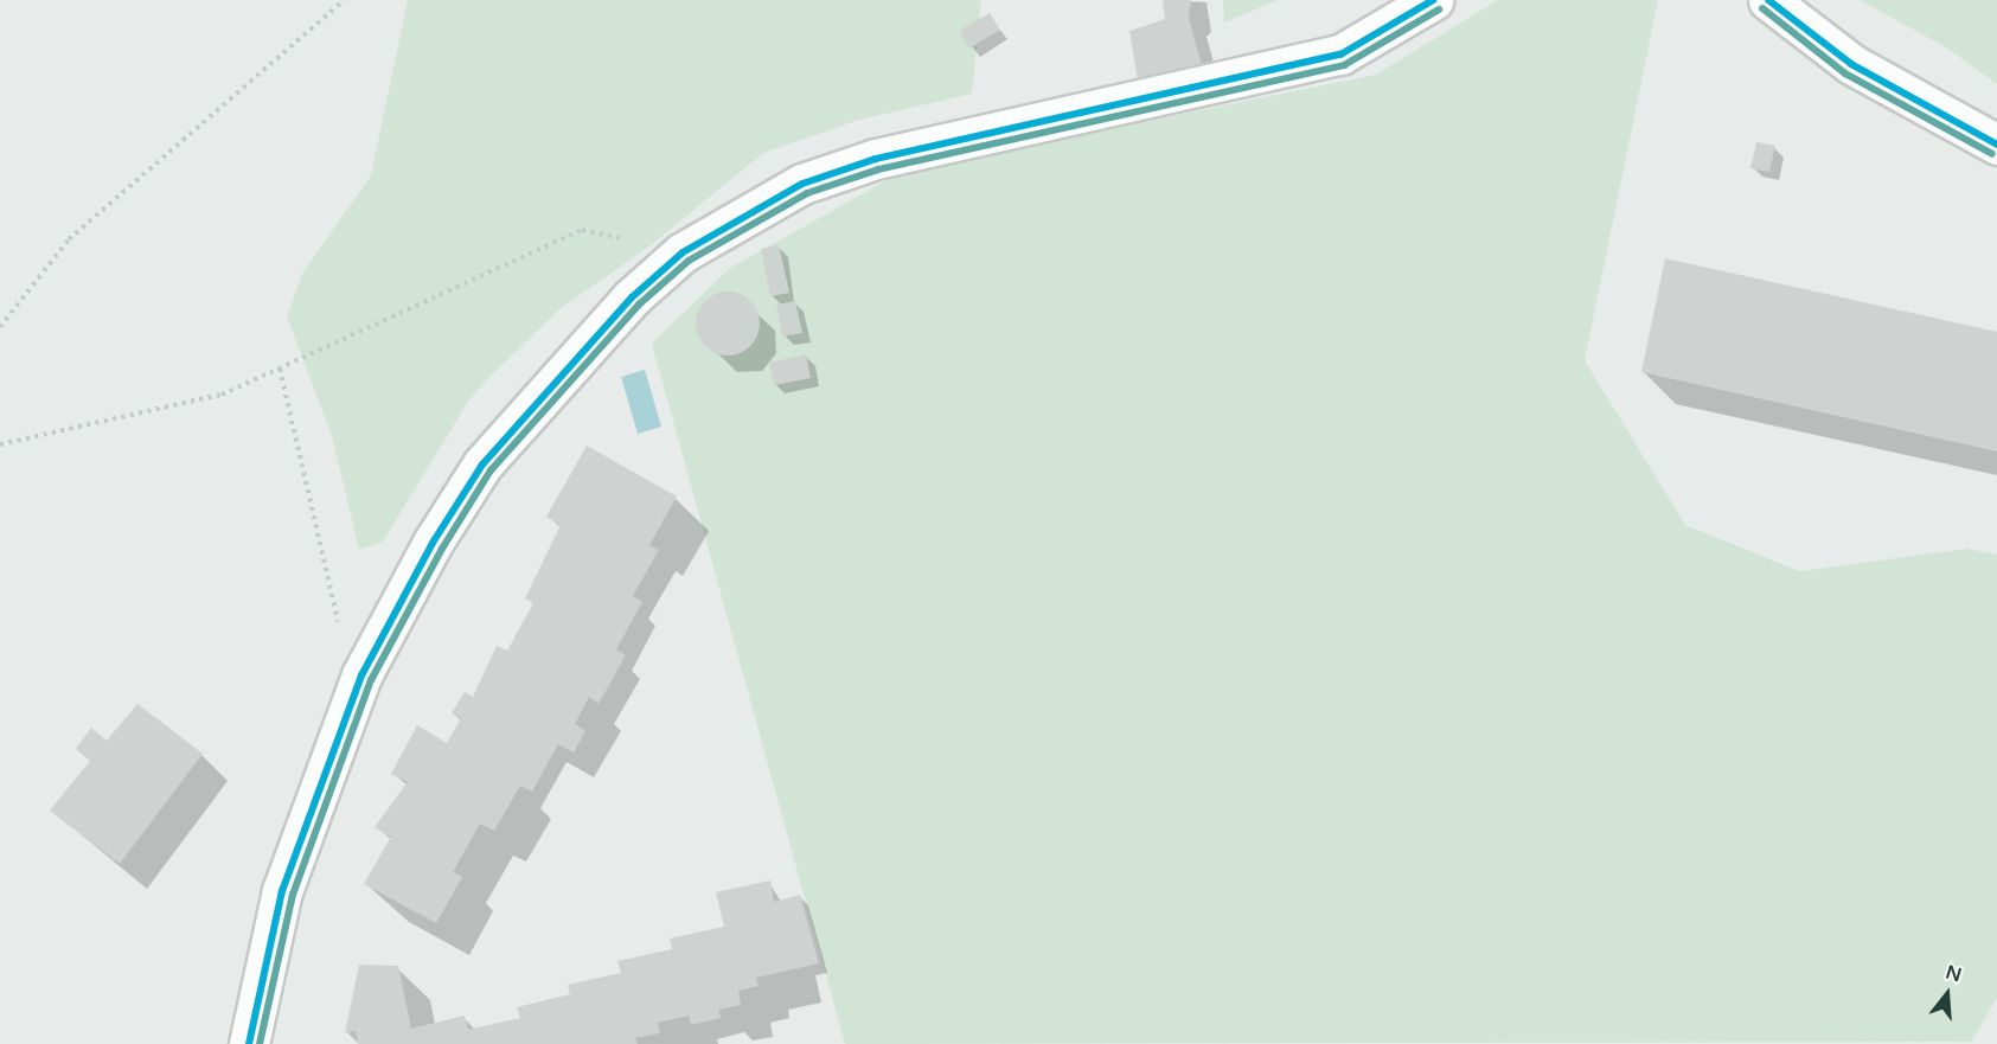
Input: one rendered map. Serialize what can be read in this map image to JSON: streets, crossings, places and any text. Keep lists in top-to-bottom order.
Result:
{
  "north": "top"
}
